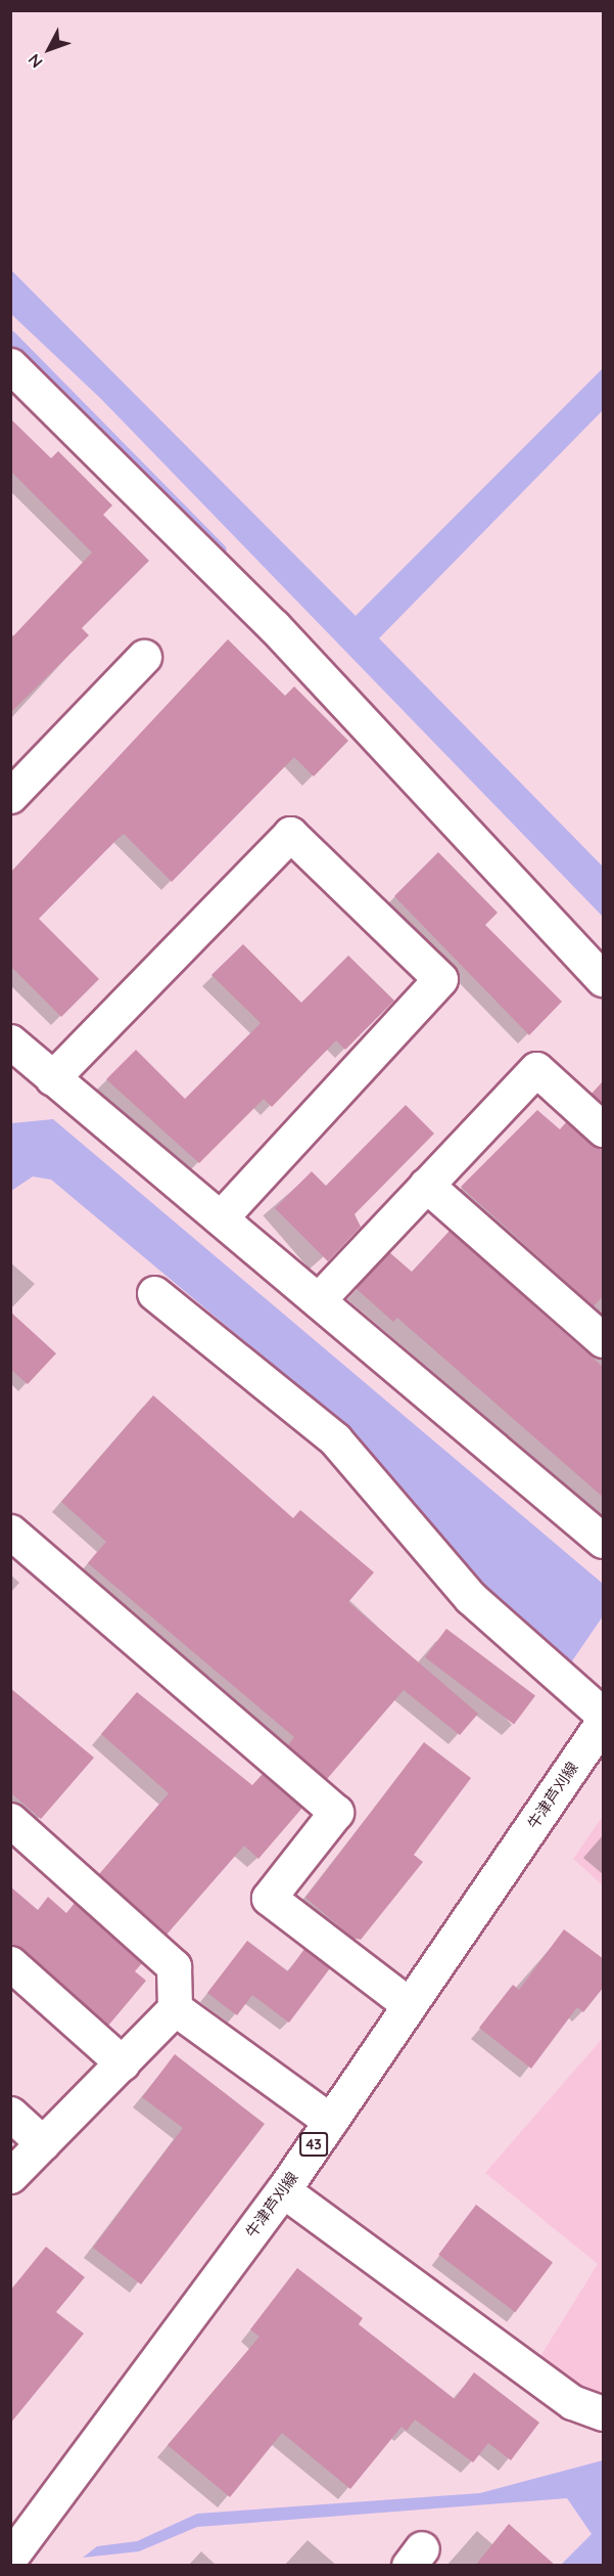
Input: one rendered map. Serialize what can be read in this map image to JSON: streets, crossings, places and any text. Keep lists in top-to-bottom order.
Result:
{
  "streets": {
    "street": ["牛津芦刈線", "43"]
  },
  "north": "bottom left"
}
